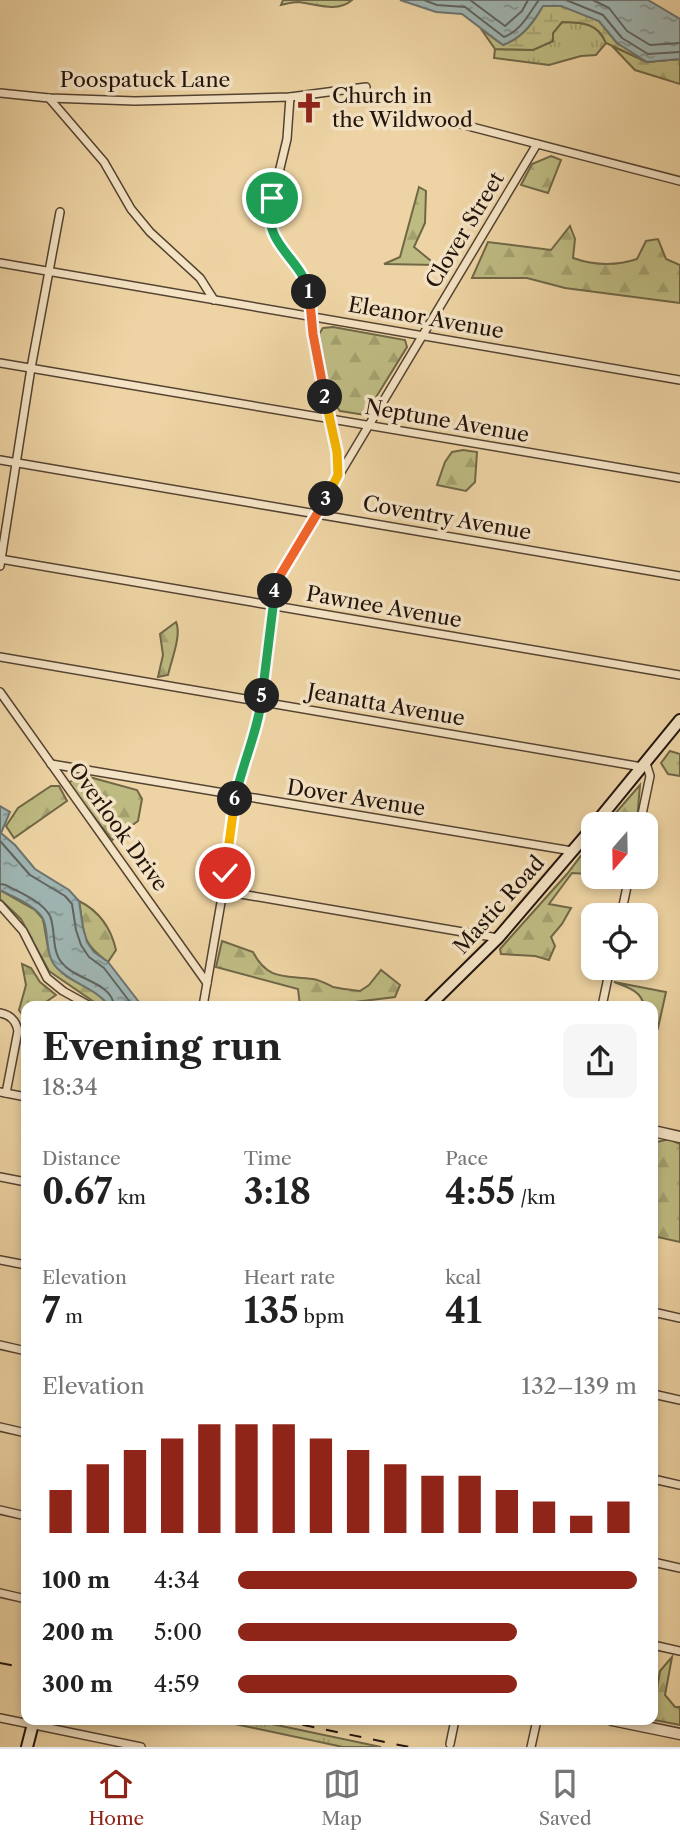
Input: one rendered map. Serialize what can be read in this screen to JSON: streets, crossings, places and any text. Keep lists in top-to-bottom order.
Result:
{
  "streets": {
    "main road": ["Mastic Road"],
    "street": [
      "Poospatuck Lane",
      "Clover Street",
      "Eleanor Avenue",
      "Neptune Avenue",
      "Coventry Avenue",
      "Pawnee Avenue",
      "Jeanatta Avenue",
      "Dover Avenue",
      "Overlook Drive"
    ]
  },
  "crossings": [
    ["Clover Street", "Eleanor Avenue"],
    ["Clover Street", "Neptune Avenue"],
    ["Clover Street", "Coventry Avenue"],
    ["Jeanatta Avenue", "Mastic Road"],
    ["Dover Avenue", "Overlook Drive"],
    ["Dover Avenue", "Mastic Road"]
  ],
  "places": {
    "church": ["Church in the Wildwood"]
  },
  "north": "bottom",
  "page": {
    "pins": [
      "1",
      "2",
      "3",
      "4",
      "5",
      "6"
    ],
    "heading": ["Evening run", "18:34"],
    "stats": [
      ["Distance", "0.67 km"],
      ["Time", "3:18"],
      ["Pace", "4:55 /km"],
      ["Elevation", "7 m"],
      ["Heart rate", "135 bpm"],
      ["kcal", "41"]
    ],
    "chart": ["Elevation", "132–139 m"],
    "list": [
      {
        "name": "100 m",
        "note": "4:34"
      },
      {
        "name": "200 m",
        "note": "5:00"
      },
      {
        "name": "300 m",
        "note": "4:59"
      }
    ],
    "tabs": ["Home", "Map", "Saved"]
  }
}
